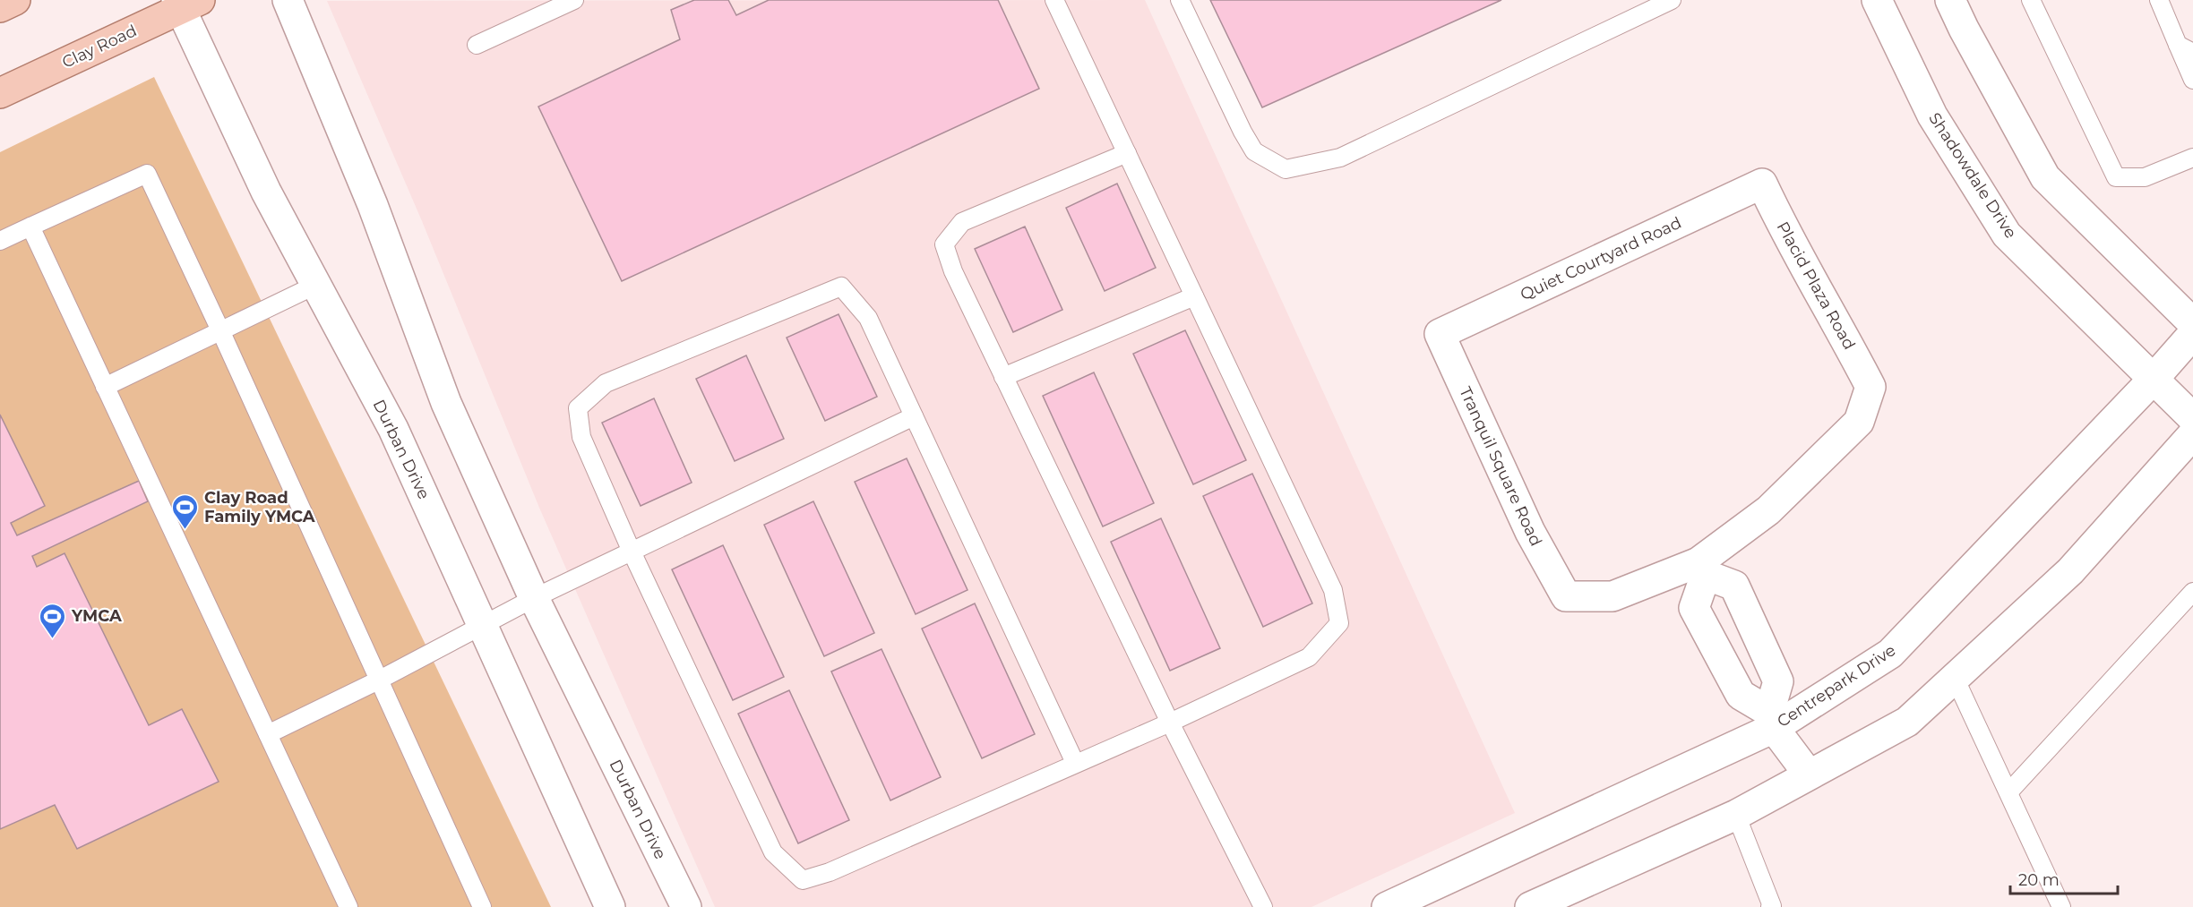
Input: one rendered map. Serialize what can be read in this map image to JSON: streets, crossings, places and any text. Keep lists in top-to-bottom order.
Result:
{
  "streets": {
    "main road": ["Clay Road"],
    "street": [
      "Shadowdale Drive",
      "Quiet Courtyard Road",
      "Placid Plaza Road",
      "Durban Drive",
      "Tranquil Square Road",
      "Centrepark Drive"
    ]
  },
  "crossings": [
    ["Clay Road", "Durban Drive"],
    ["Shadowdale Drive", "Centrepark Drive"],
    ["Quiet Courtyard Road", "Placid Plaza Road"],
    ["Quiet Courtyard Road", "Tranquil Square Road"],
    ["Placid Plaza Road", "Tranquil Square Road"]
  ],
  "places": {
    "sports": ["Clay Road Family YMCA", "YMCA"]
  },
  "scale_bar": "20 m"
}
